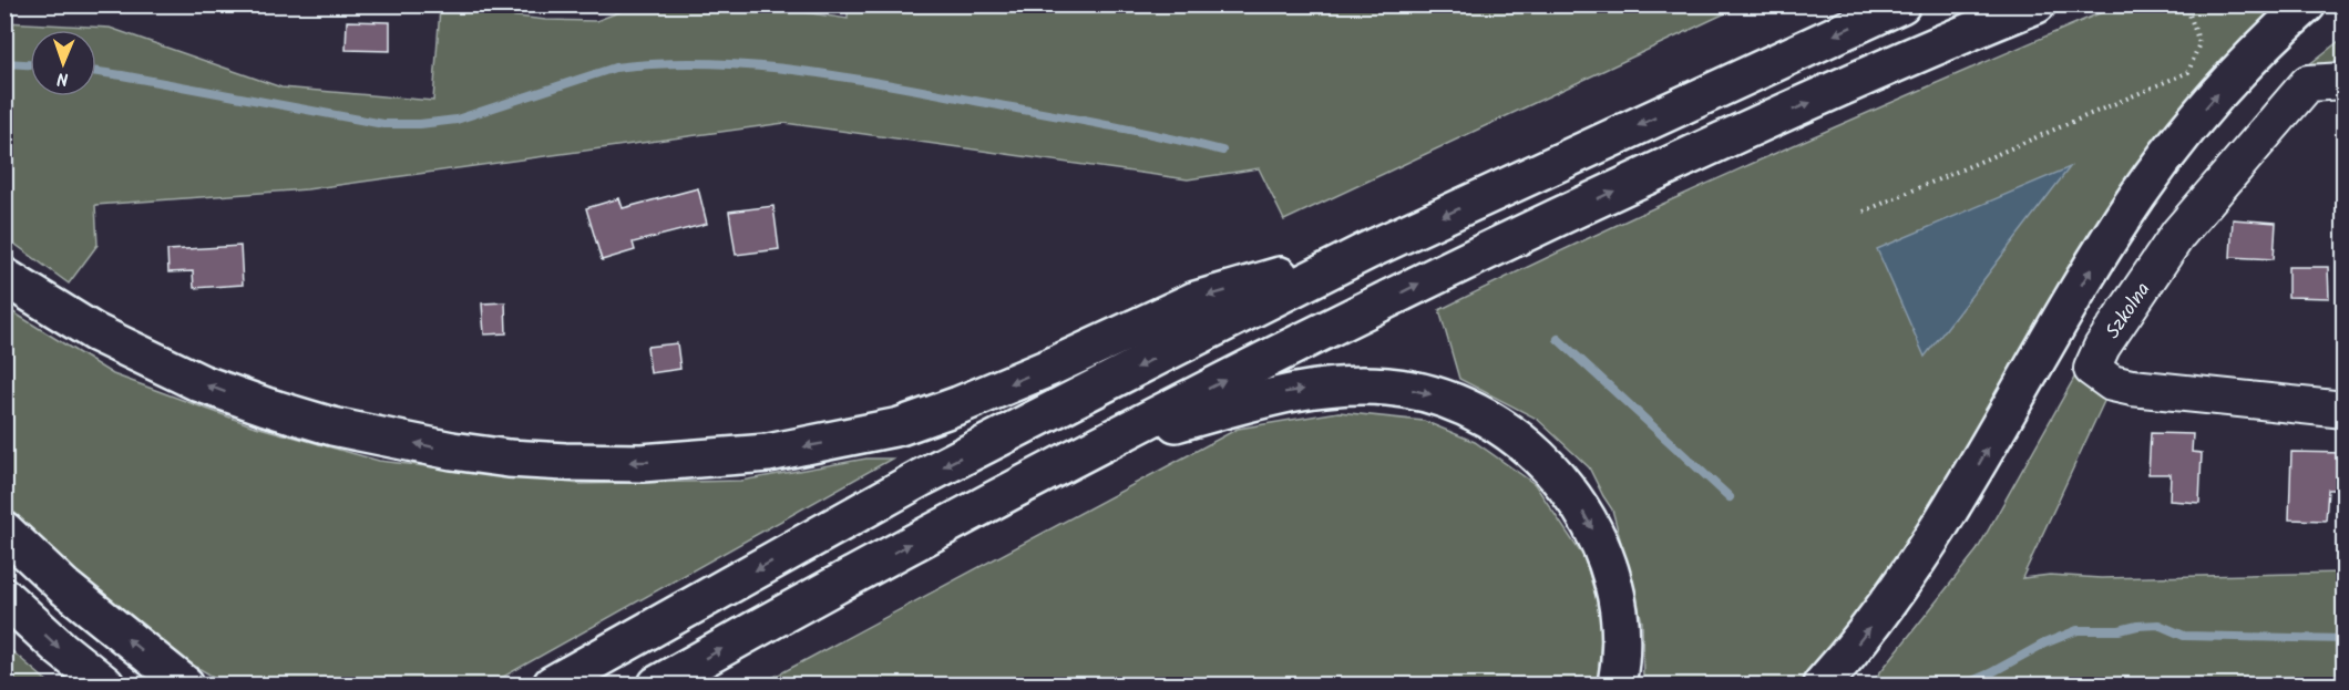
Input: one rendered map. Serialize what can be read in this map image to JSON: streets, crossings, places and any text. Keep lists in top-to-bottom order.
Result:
{
  "streets": {
    "street": ["Szkolna"]
  },
  "north": "bottom"
}
